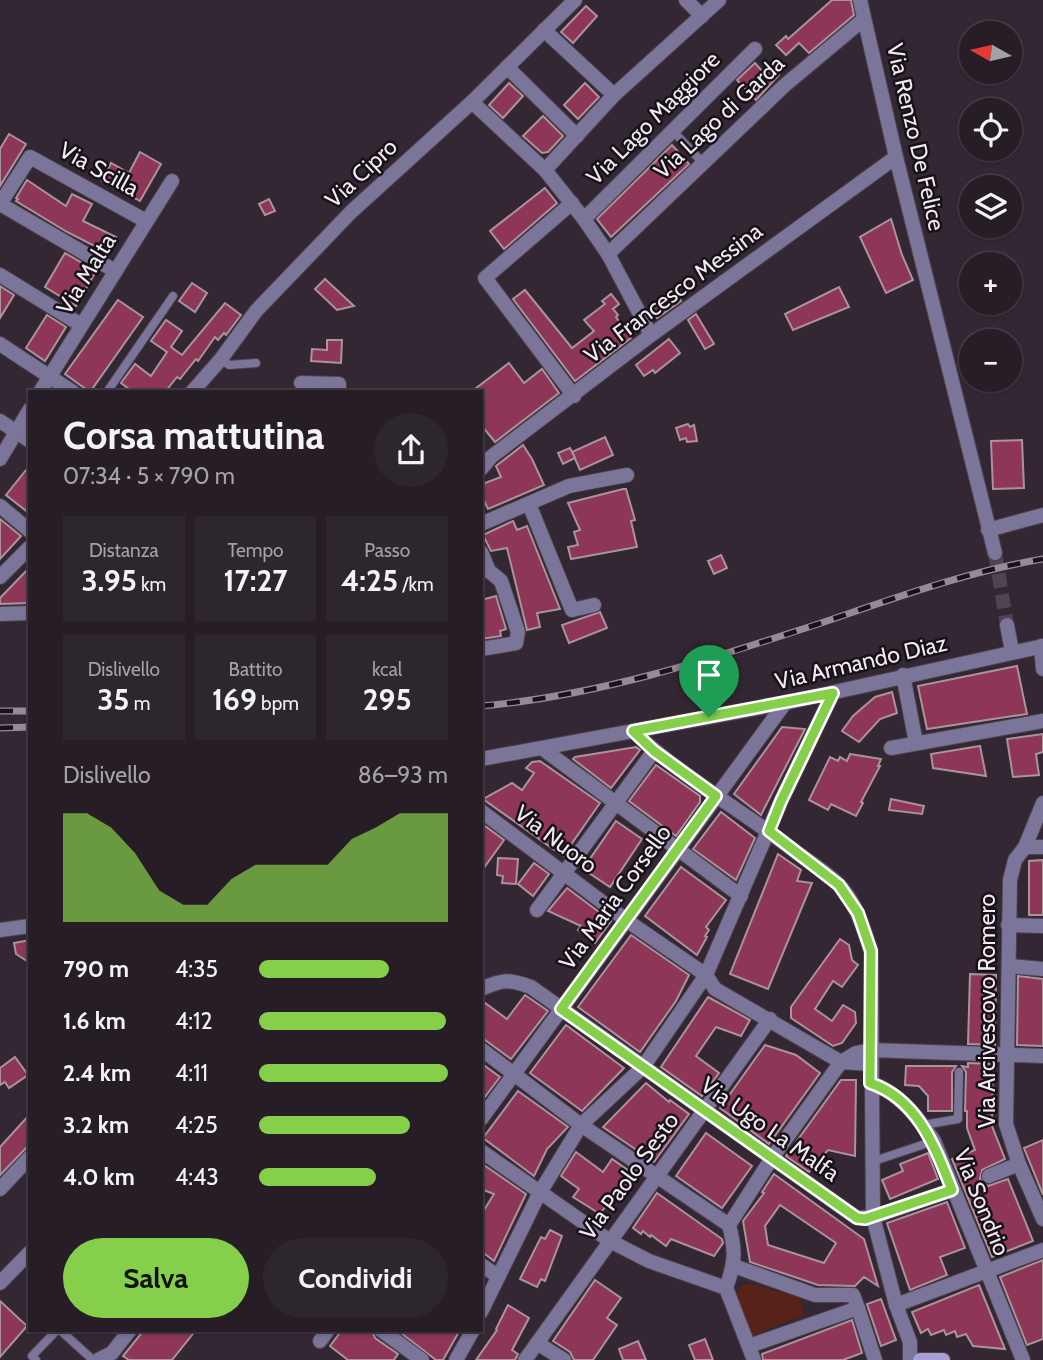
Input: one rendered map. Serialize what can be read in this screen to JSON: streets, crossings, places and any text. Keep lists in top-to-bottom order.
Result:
{
  "streets": {
    "street": [
      "Via Lago di Garda",
      "Via Lago Maggiore",
      "Via Renzo De Felice",
      "Via Scilla",
      "Via Cipro",
      "Via Malta",
      "Via Francesco Messina",
      "Via Armando Diaz",
      "Via Nuoro",
      "Via Maria Corsello",
      "Via Arcivescovo Romero",
      "Via Ugo La Malfa",
      "Via Paolo Sesto",
      "Via Sondrio"
    ]
  },
  "crossings": [
    ["Via Lago di Garda", "Via Renzo De Felice"],
    ["Via Renzo De Felice", "Via Francesco Messina"],
    ["Via Scilla", "Via Malta"],
    ["Via Armando Diaz", "Via Maria Corsello"],
    ["Via Nuoro", "Via Maria Corsello"],
    ["Via Nuoro", "Via Paolo Sesto"],
    ["Via Maria Corsello", "Via Ugo La Malfa"],
    ["Via Ugo La Malfa", "Via Paolo Sesto"]
  ],
  "north": "left",
  "page": {
    "map_buttons": ["+", "−"],
    "heading": ["Corsa mattutina", "07:34 · 5 × 790 m"],
    "stats": [
      ["Distanza", "3.95 km"],
      ["Tempo", "17:27"],
      ["Passo", "4:25 /km"],
      ["Dislivello", "35 m"],
      ["Battito", "169 bpm"],
      ["kcal", "295"]
    ],
    "chart": ["Dislivello", "86–93 m"],
    "list": [
      {
        "name": "790 m",
        "note": "4:35"
      },
      {
        "name": "1.6 km",
        "note": "4:12"
      },
      {
        "name": "2.4 km",
        "note": "4:11"
      },
      {
        "name": "3.2 km",
        "note": "4:25"
      },
      {
        "name": "4.0 km",
        "note": "4:43"
      }
    ],
    "buttons": ["Salva", "Condividi"]
  }
}
